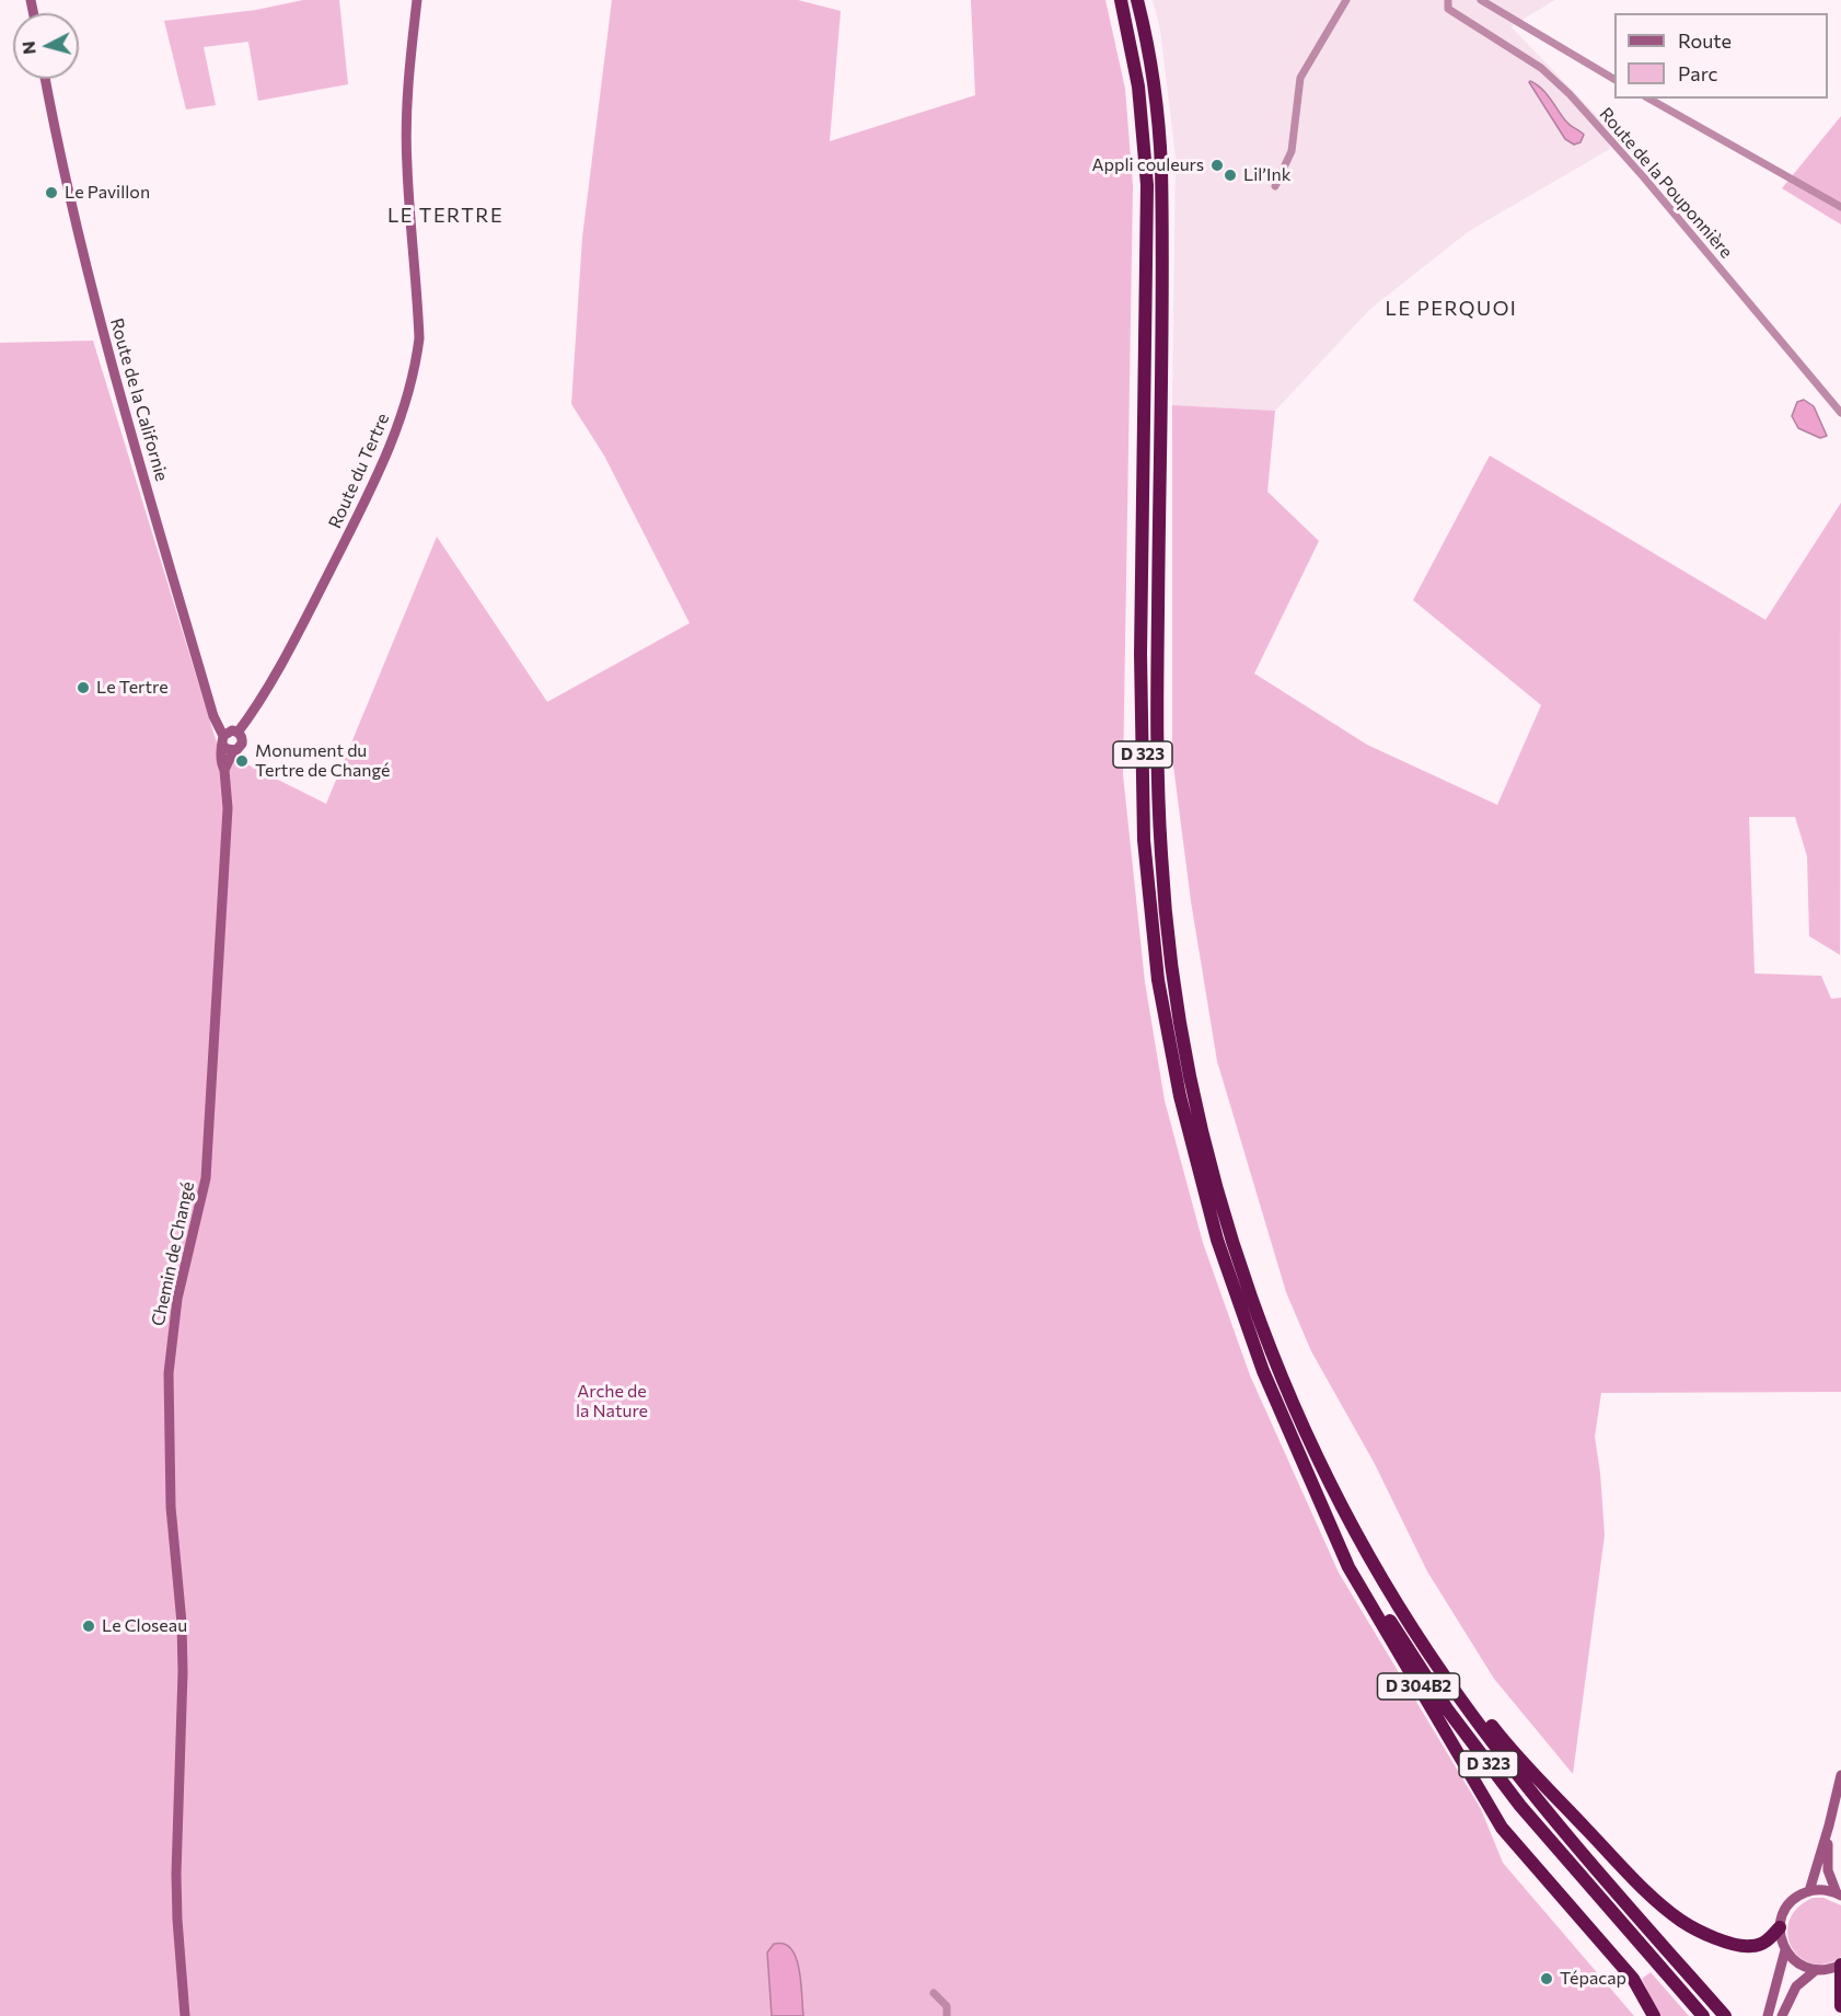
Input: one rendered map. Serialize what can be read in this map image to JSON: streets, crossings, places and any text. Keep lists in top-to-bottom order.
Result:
{
  "streets": {
    "highway": ["D 323", "D 304B2"],
    "street": [
      "Route de la Pouponnière",
      "Route de la Californie",
      "Route du Tertre",
      "Chemin de Changé"
    ]
  },
  "crossings": [
    ["Route de la Californie", "Route du Tertre"],
    ["Route de la Californie", "Chemin de Changé"],
    ["Route du Tertre", "Chemin de Changé"],
    ["D 323", "D 304B2"]
  ],
  "districts": ["LE TERTRE", "LE PERQUOI"],
  "parks": ["Arche de la Nature"],
  "places": [
    "Appli couleurs",
    "Lil’Ink",
    "Le Pavillon",
    "Le Tertre",
    "Monument du Tertre de Changé",
    "Le Closeau",
    "Tépacap"
  ],
  "legend": ["Route", "Parc"],
  "north": "left"
}
